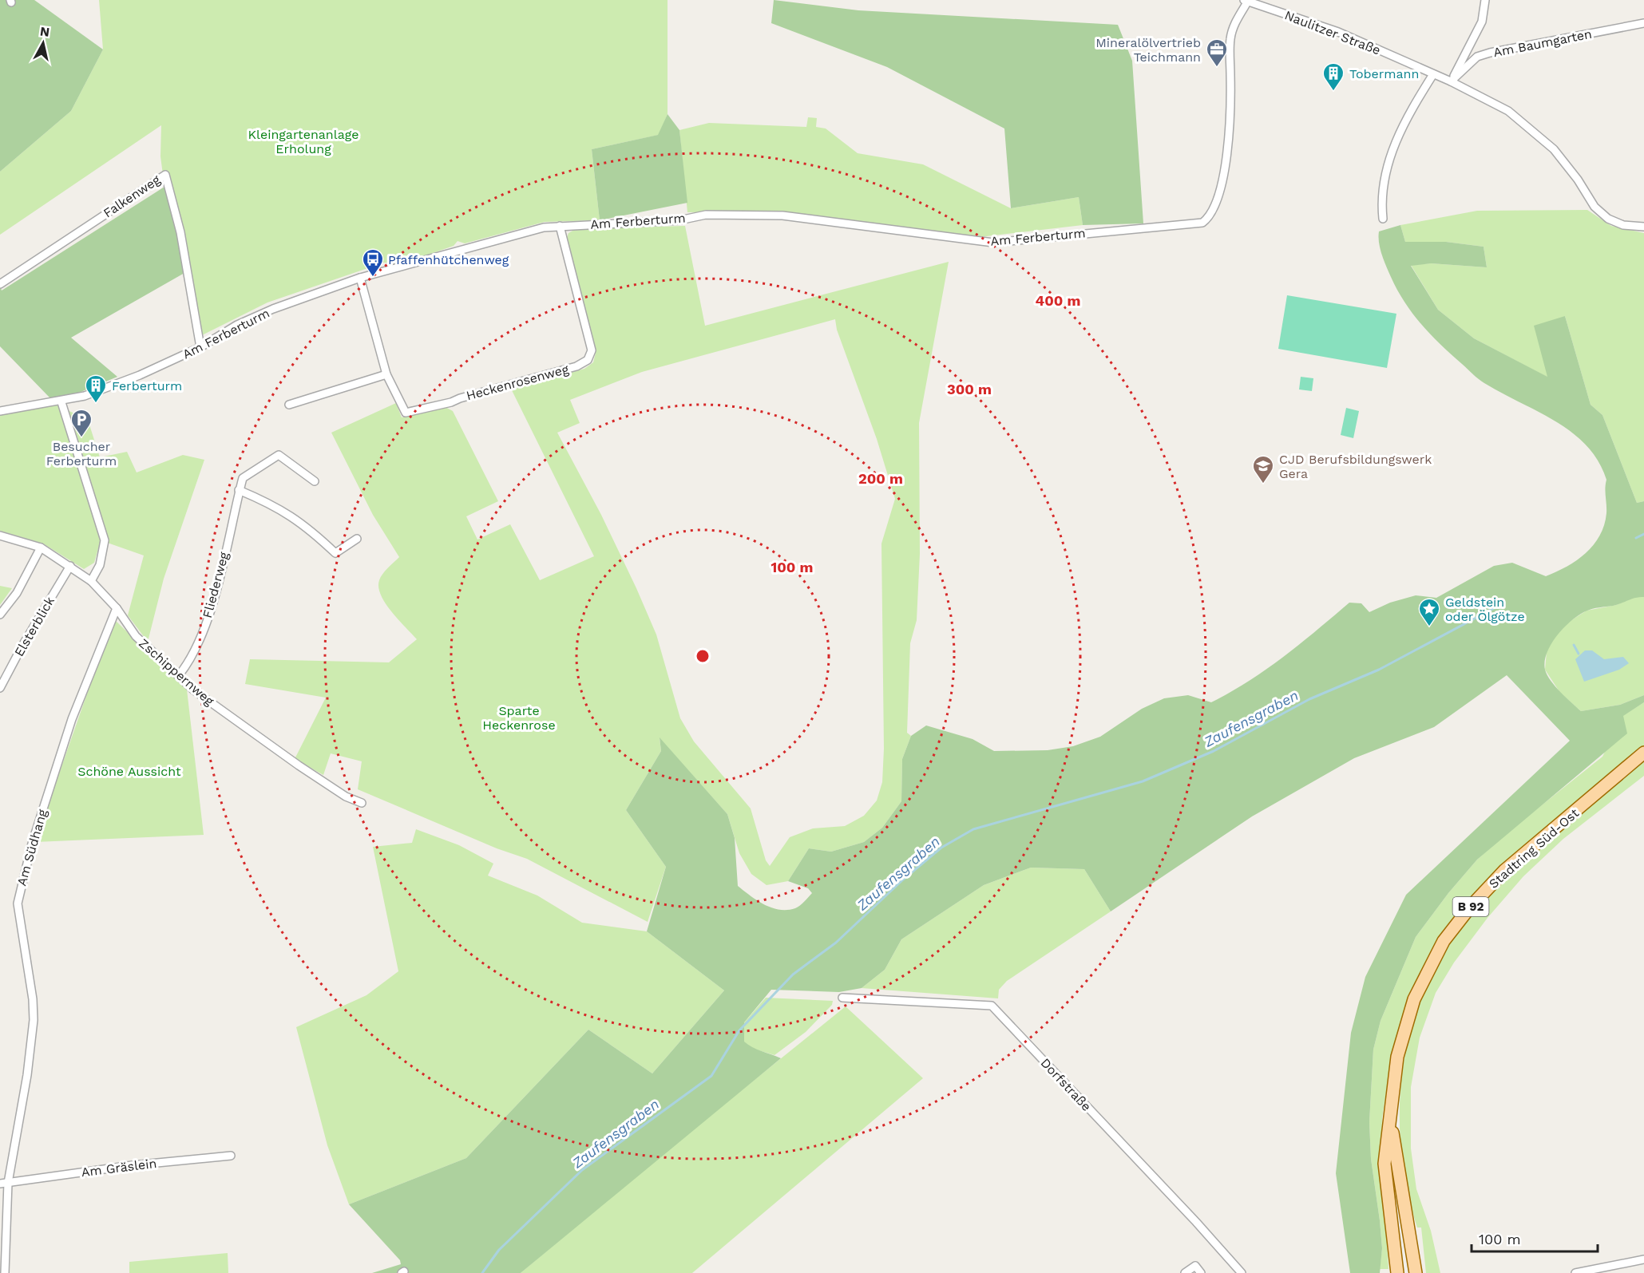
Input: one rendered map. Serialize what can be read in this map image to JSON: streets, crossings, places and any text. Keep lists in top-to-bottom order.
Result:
{
  "streets": {
    "main road": ["Stadtring Süd-Ost", "B 92"],
    "street": [
      "Naulitzer Straße",
      "Am Baumgarten",
      "Falkenweg",
      "Am Ferberturm",
      "Heckenrosenweg",
      "Fliederweg",
      "Elsterblick",
      "Zschippernweg",
      "Am Südhang",
      "Dorfstraße",
      "Am Gräslein"
    ]
  },
  "crossings": [
    ["Naulitzer Straße", "Am Baumgarten"],
    ["Naulitzer Straße", "Am Ferberturm"],
    ["Falkenweg", "Am Ferberturm"],
    ["Am Ferberturm", "Heckenrosenweg"],
    ["Fliederweg", "Zschippernweg"],
    ["Elsterblick", "Zschippernweg"],
    ["Zschippernweg", "Am Südhang"],
    ["Am Südhang", "Am Gräslein"]
  ],
  "water": ["Zaufensgraben"],
  "parks": ["Kleingartenanlage Erholung", "Sparte Heckenrose", "Schöne Aussicht"],
  "places": {
    "office": ["Mineralölvertrieb Teichmann"],
    "building": ["Tobermann", "Ferberturm"],
    "bus stop": ["Pfaffenhütchenweg"],
    "parking": ["Besucher Ferberturm"],
    "school or university": ["CJD Berufsbildungswerk Gera"],
    "place": ["Geldstein oder Ölgötze"]
  },
  "scale_bar": "100 m",
  "north": "top",
  "rings": [
    "400 m",
    "300 m",
    "200 m",
    "100 m"
  ]
}
